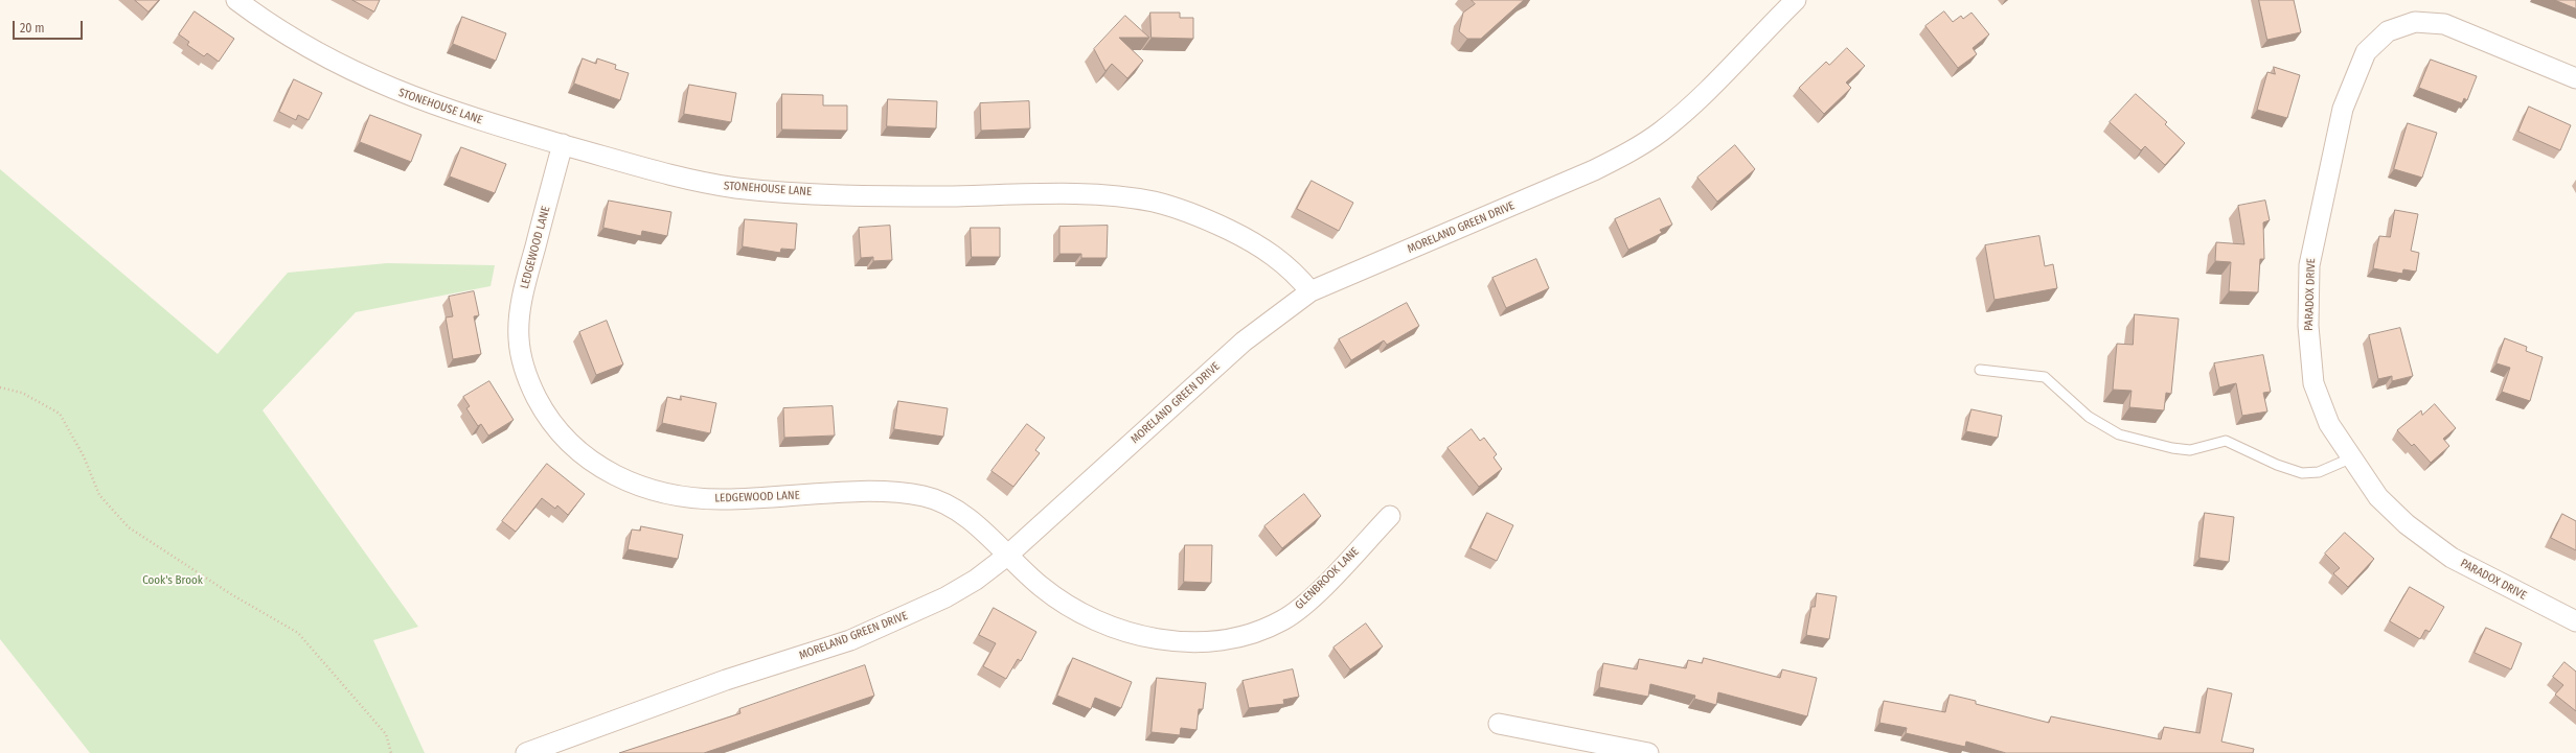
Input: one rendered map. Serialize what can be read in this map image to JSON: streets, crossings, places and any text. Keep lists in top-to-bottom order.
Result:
{
  "streets": {
    "street": [
      "STONEHOUSE LANE",
      "MORELAND GREEN DRIVE",
      "LEDGEWOOD LANE",
      "PARADOX DRIVE",
      "GLENBROOK LANE"
    ]
  },
  "crossings": [
    ["STONEHOUSE LANE", "MORELAND GREEN DRIVE"],
    ["STONEHOUSE LANE", "LEDGEWOOD LANE"],
    ["MORELAND GREEN DRIVE", "LEDGEWOOD LANE"],
    ["MORELAND GREEN DRIVE", "GLENBROOK LANE"],
    ["LEDGEWOOD LANE", "GLENBROOK LANE"]
  ],
  "parks": ["Cook's Brook"],
  "scale_bar": "20 m"
}
